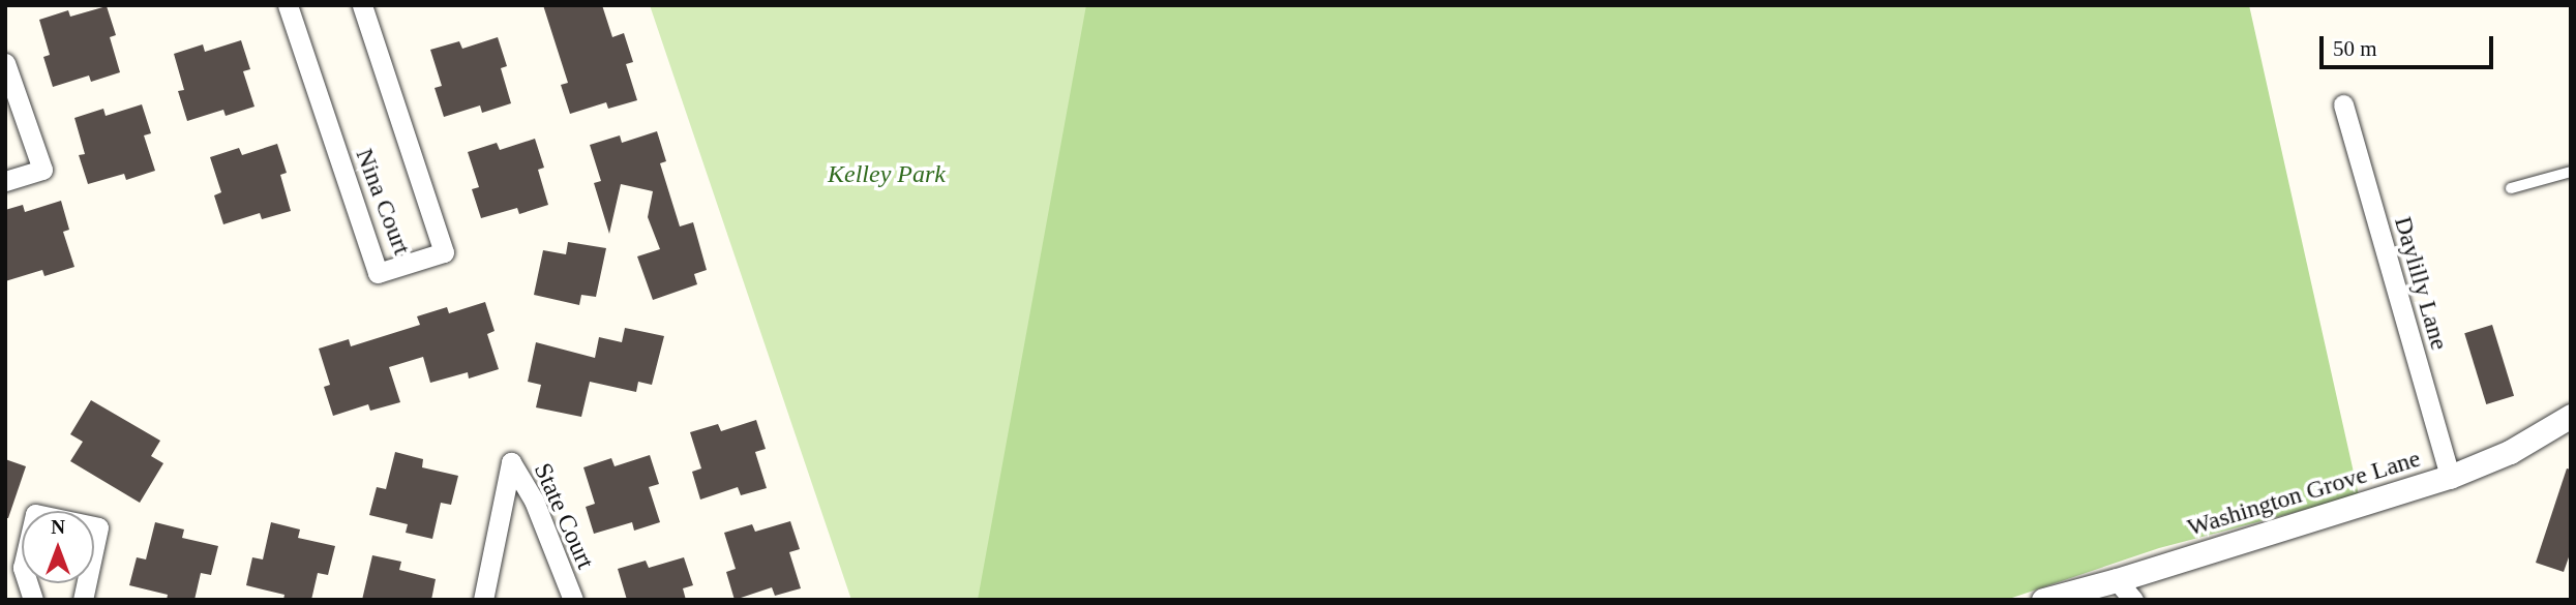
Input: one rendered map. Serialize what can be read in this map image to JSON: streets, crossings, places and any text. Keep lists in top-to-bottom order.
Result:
{
  "streets": {
    "street": [
      "Nina Court",
      "Daylilly Lane",
      "Washington Grove Lane",
      "State Court"
    ]
  },
  "crossings": [
    ["Daylilly Lane", "Washington Grove Lane"]
  ],
  "parks": ["Kelley Park"],
  "scale_bar": "50 m",
  "north": "top"
}
